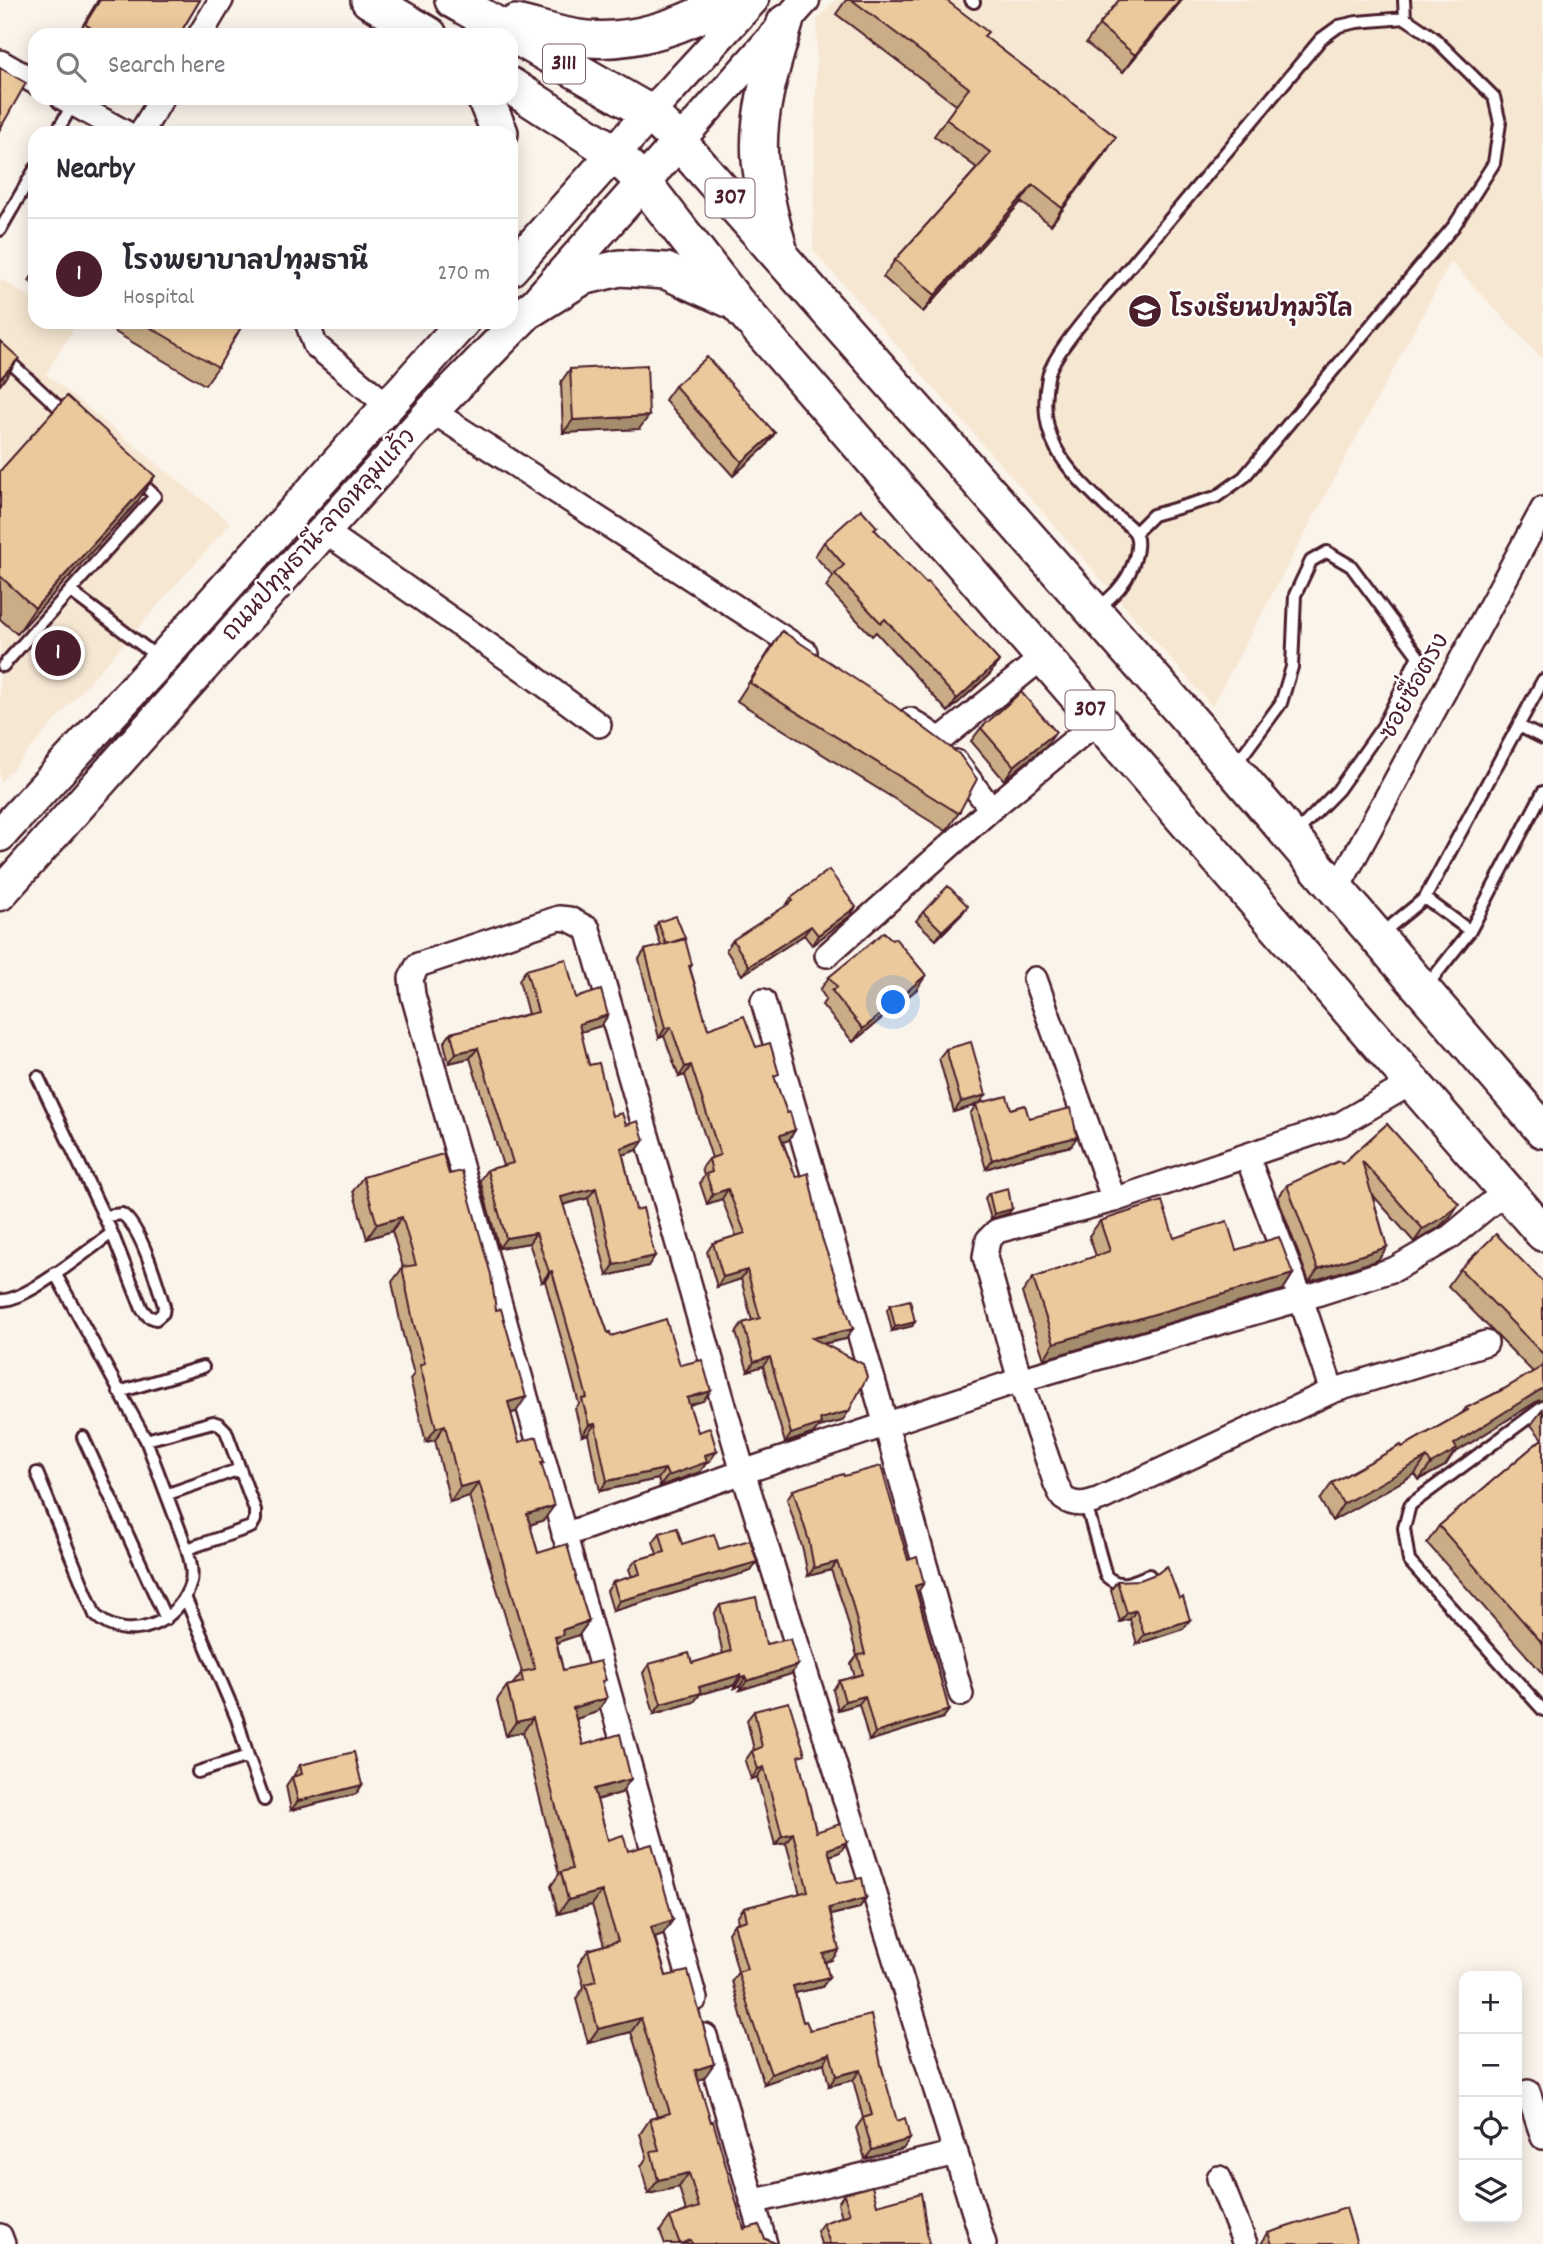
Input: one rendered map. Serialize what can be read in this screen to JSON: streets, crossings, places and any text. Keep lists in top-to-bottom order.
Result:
{
  "streets": {
    "main road": ["3111", "307", "ถนนปทุมธานี-ลาดหลุมแก้ว"],
    "street": ["ซอยซื่อตรง"]
  },
  "crossings": [
    ["307", "ถนนปทุมธานี-ลาดหลุมแก้ว"],
    ["307", "ซอยซื่อตรง"]
  ],
  "places": {
    "school or university": ["โรงเรียนปทุมวิไล"]
  },
  "page": {
    "search": "Search here",
    "heading": "Nearby",
    "list": [
      {
        "mark": "1",
        "name": "โรงพยาบาลปทุมธานี",
        "note": "Hospital",
        "value": "270 m"
      }
    ],
    "pins": "1",
    "map_buttons": ["+", "−"]
  }
}
